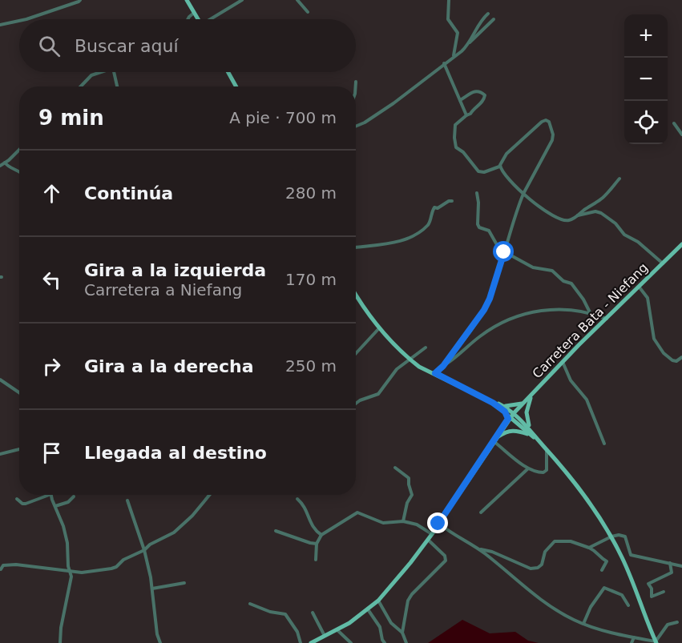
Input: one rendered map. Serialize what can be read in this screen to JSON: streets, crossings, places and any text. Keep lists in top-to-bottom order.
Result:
{
  "streets": {
    "main road": ["Carretera Bata - Niefang"]
  },
  "page": {
    "map_buttons": ["+", "−"],
    "search": "Buscar aquí",
    "heading": ["9 min", "A pie · 700 m"],
    "list": [
      ["Continúa", "280 m"],
      ["Gira a la izquierda", "Carretera a Niefang", "170 m"],
      ["Gira a la derecha", "250 m"],
      "Llegada al destino"
    ]
  }
}
